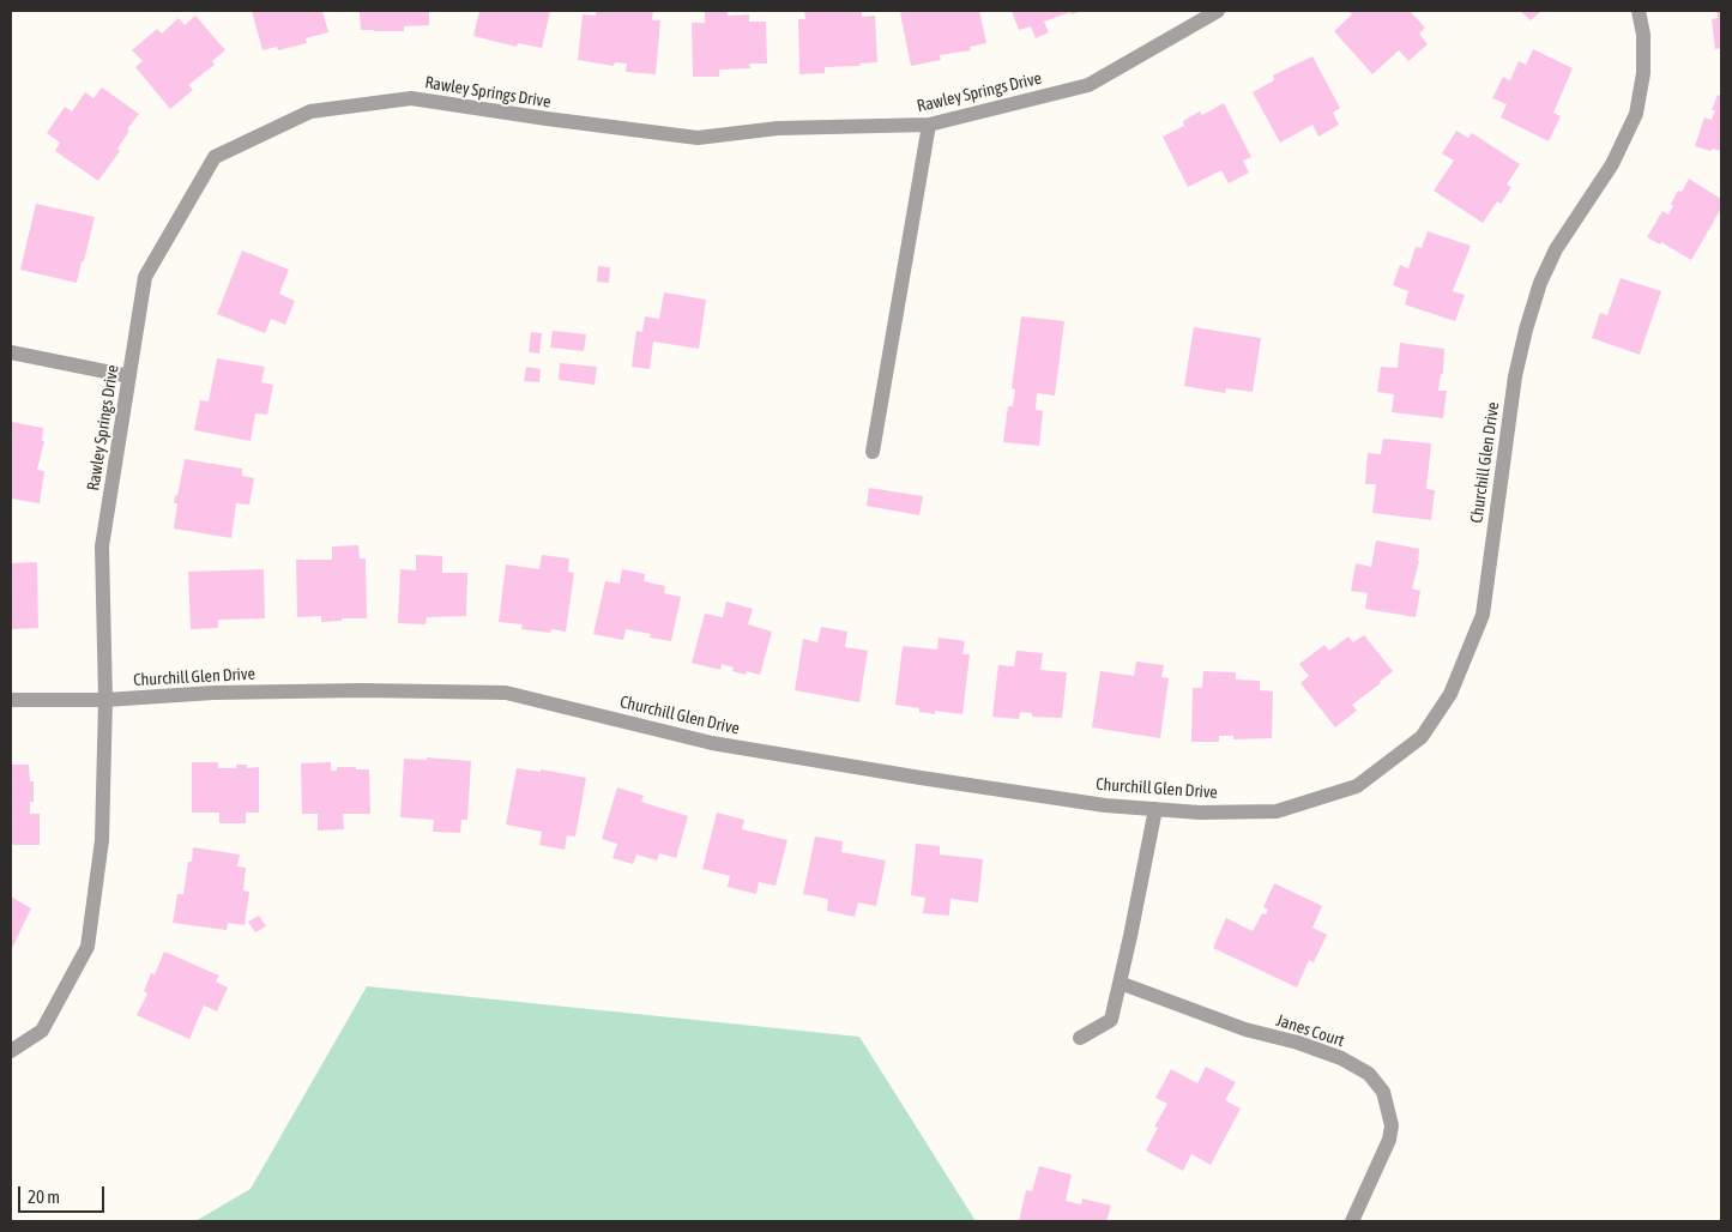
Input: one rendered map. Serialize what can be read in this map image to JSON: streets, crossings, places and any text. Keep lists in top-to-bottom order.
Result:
{
  "streets": {
    "street": ["Rawley Springs Drive", "Churchill Glen Drive", "Janes Court"]
  },
  "crossings": [
    ["Rawley Springs Drive", "Churchill Glen Drive"]
  ],
  "scale_bar": "20 m"
}
